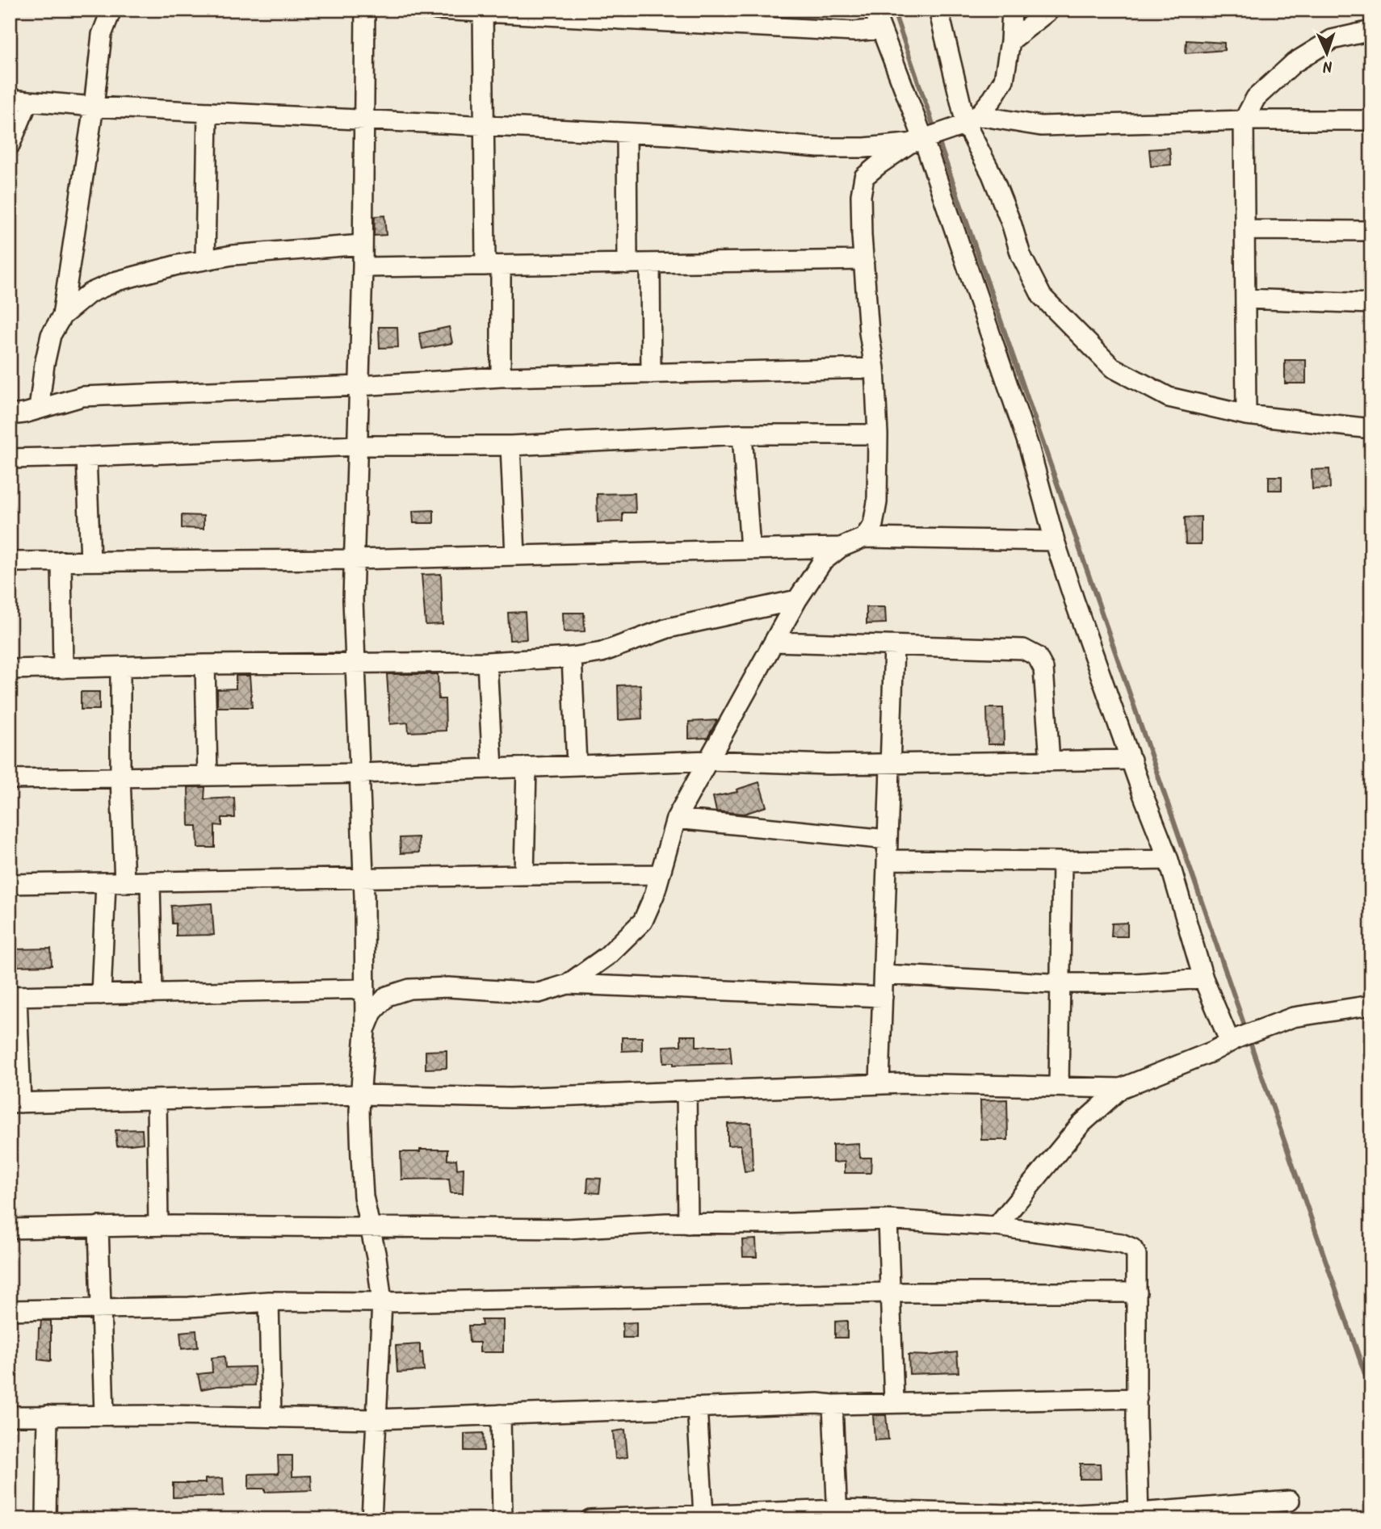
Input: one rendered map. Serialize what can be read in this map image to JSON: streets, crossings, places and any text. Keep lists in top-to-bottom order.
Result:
{
  "north": "bottom"
}
